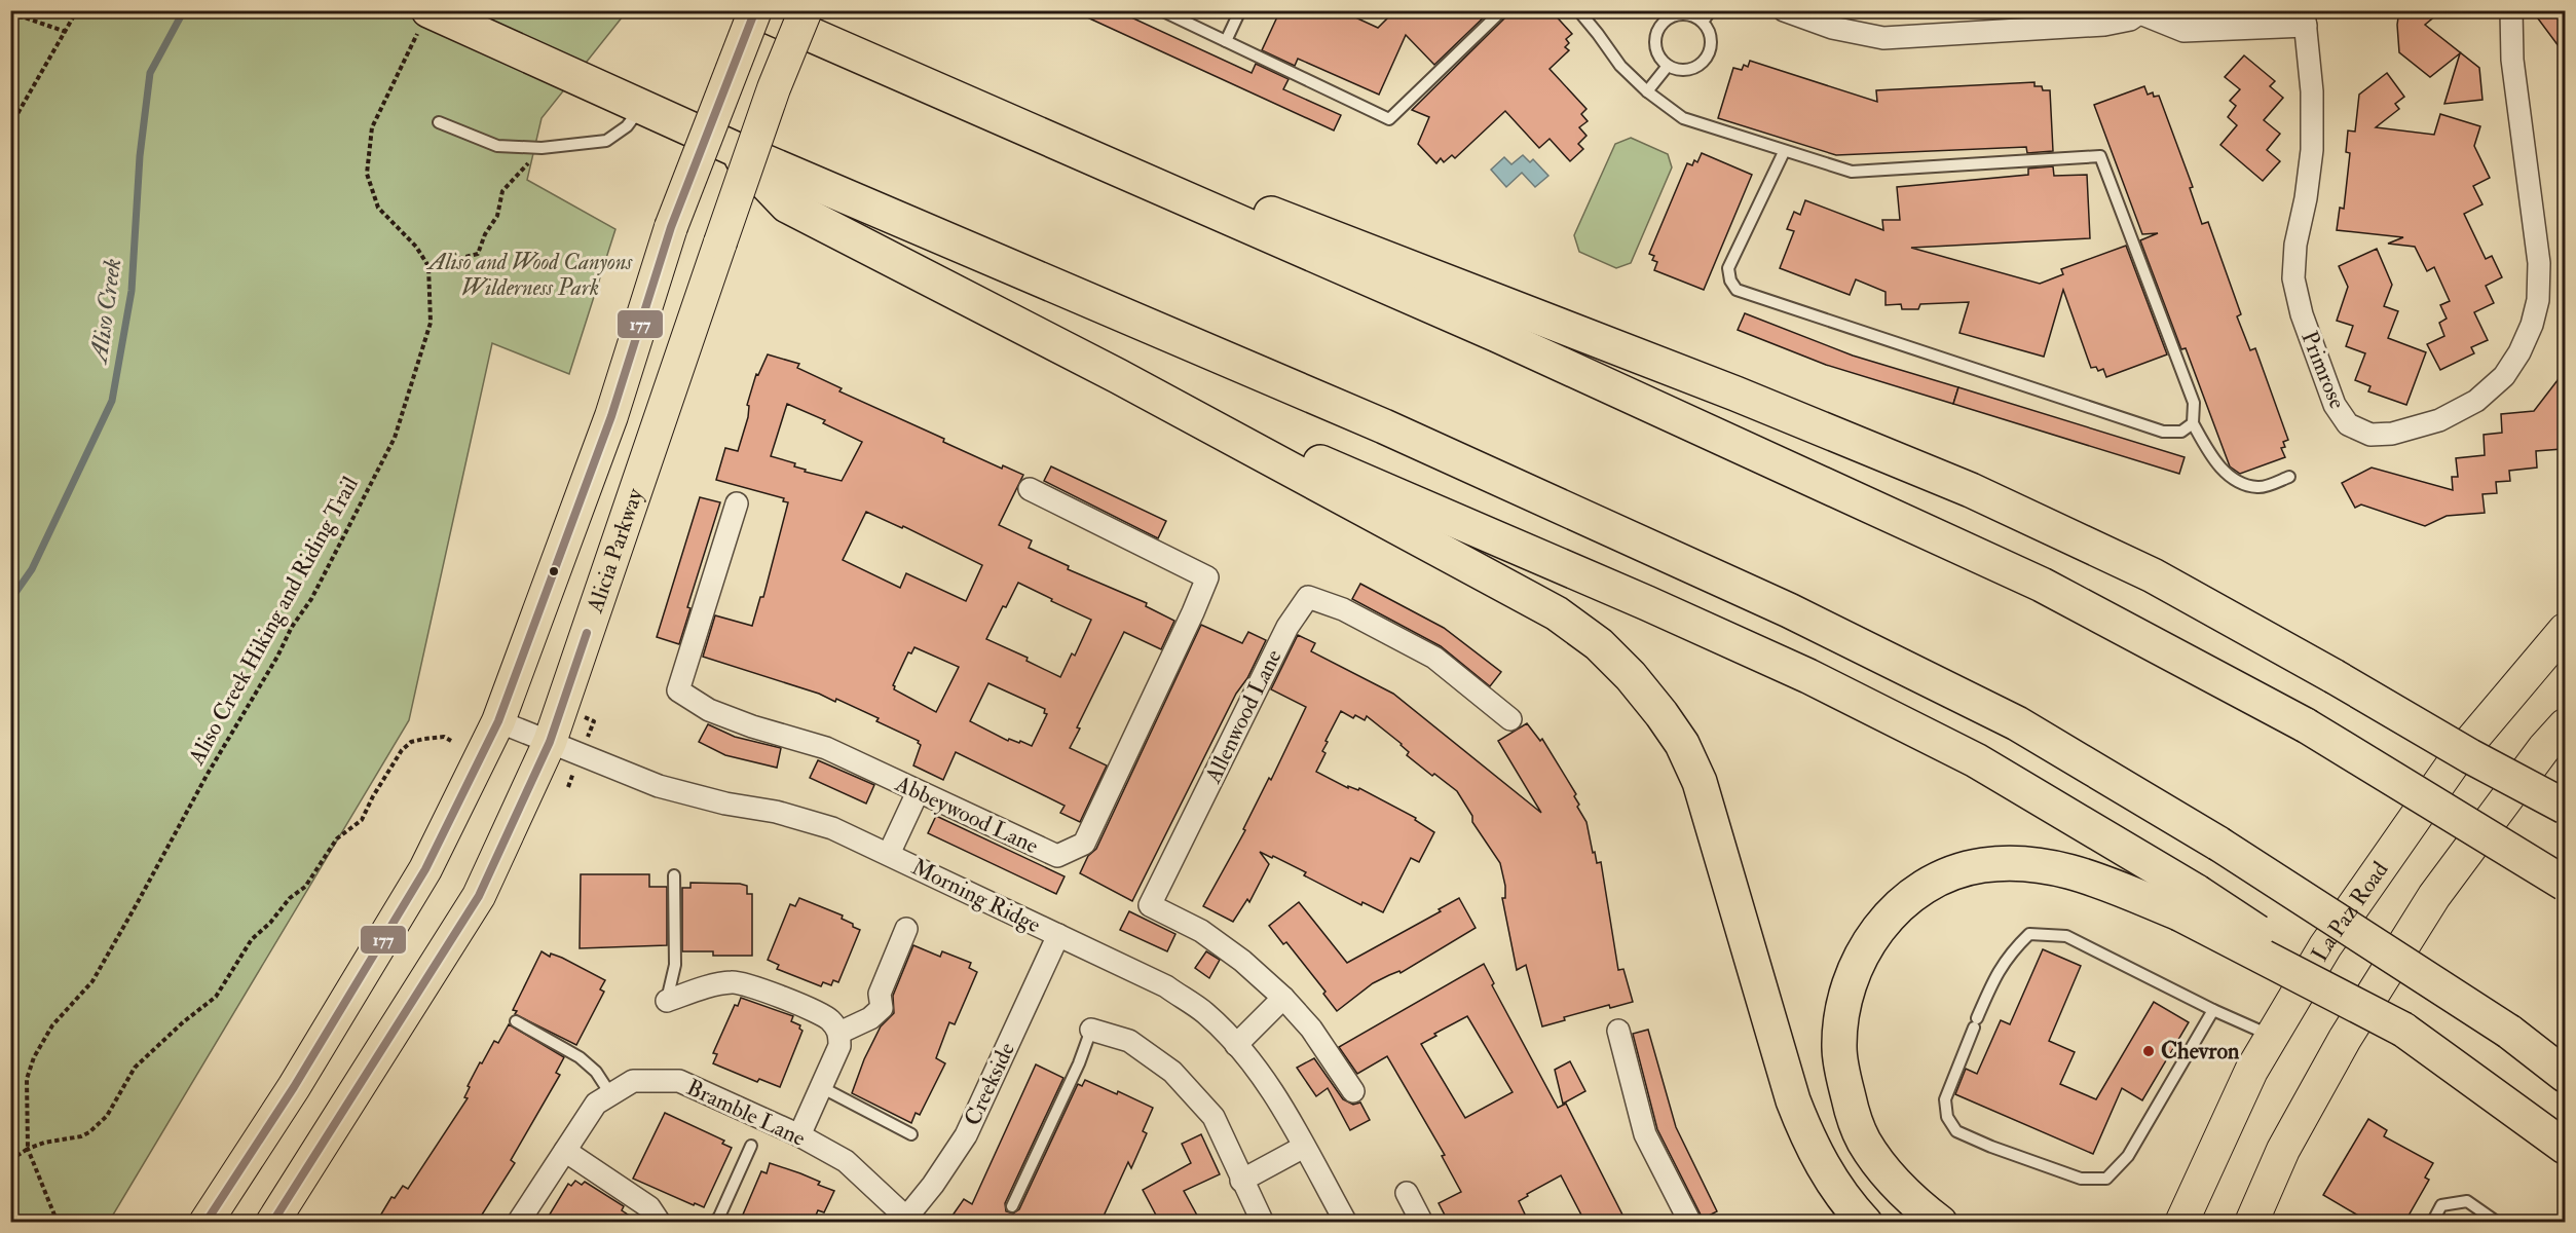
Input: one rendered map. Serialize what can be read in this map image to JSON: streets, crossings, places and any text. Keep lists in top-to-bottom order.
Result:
{
  "streets": {
    "main road": ["Alicia Parkway", "La Paz Road"],
    "street": [
      "Primrose",
      "Allenwood Lane",
      "Abbeywood Lane",
      "Morning Ridge",
      "Creekside",
      "Bramble Lane"
    ],
    "path": ["Aliso Creek Hiking and Riding Trail"]
  },
  "crossings": [
    ["Alicia Parkway", "Morning Ridge"],
    ["Morning Ridge", "Creekside"],
    ["Creekside", "Bramble Lane"]
  ],
  "water": ["Aliso Creek"],
  "parks": ["Aliso and Wood Canyons Wilderness Park"],
  "places": ["Chevron"],
  "lines": ["transit line 177"]
}
